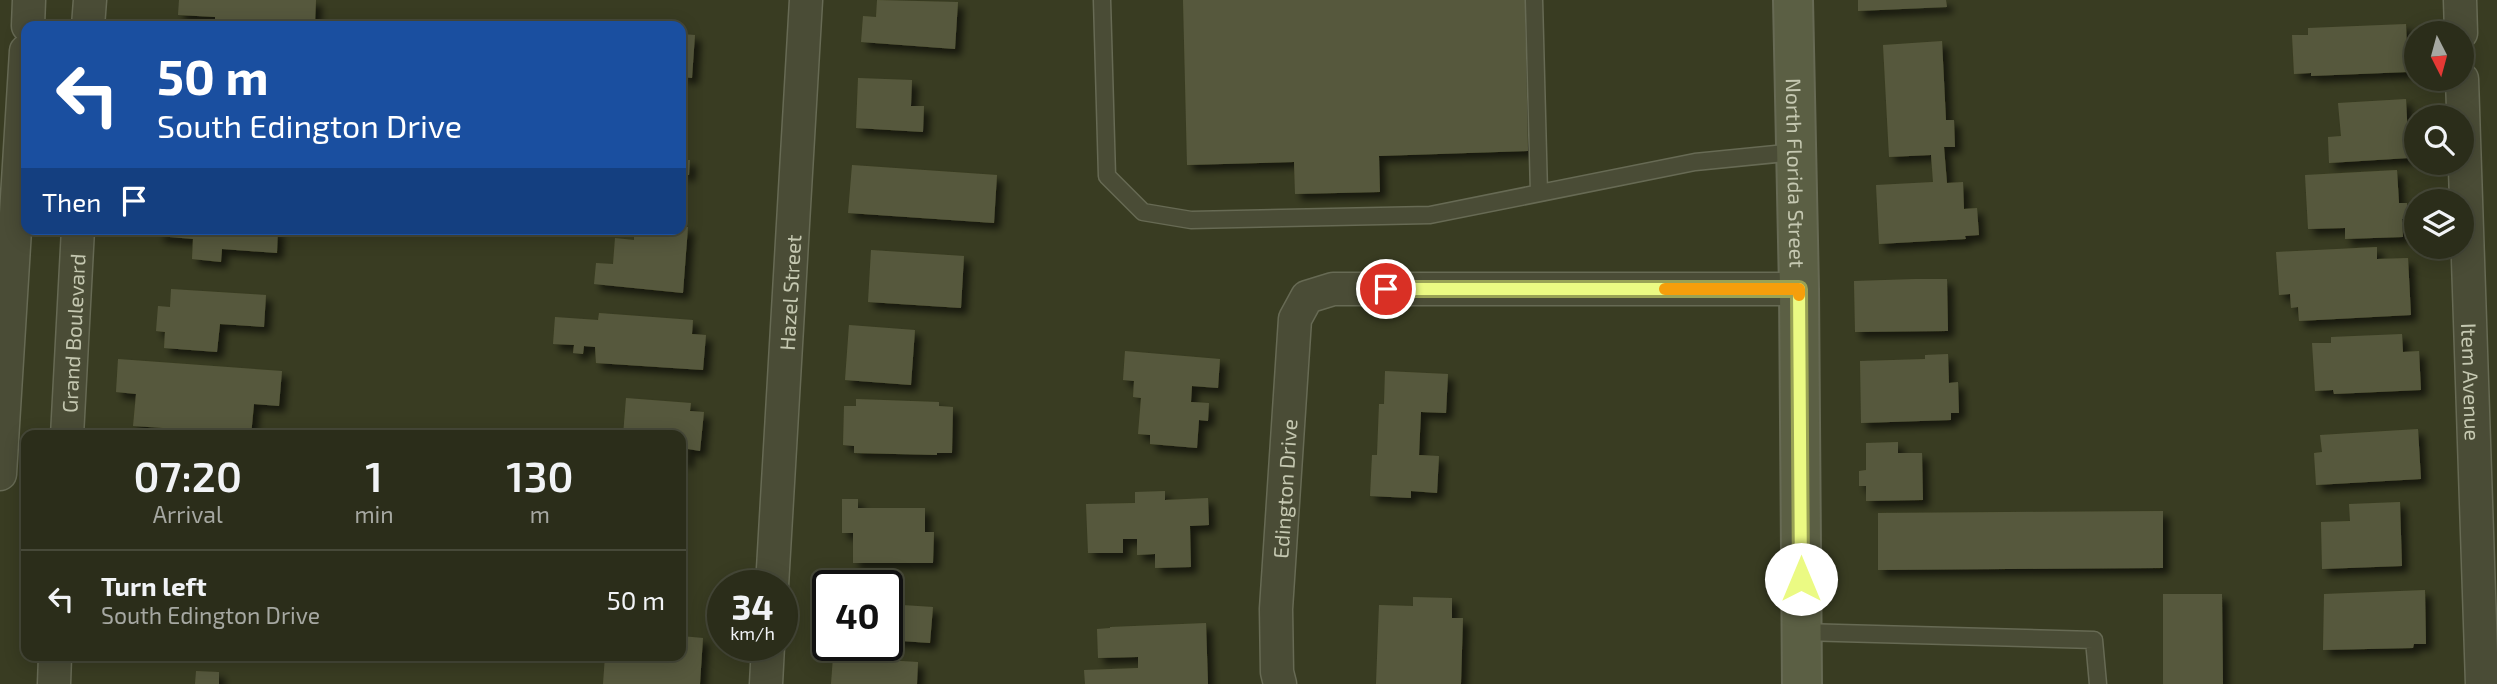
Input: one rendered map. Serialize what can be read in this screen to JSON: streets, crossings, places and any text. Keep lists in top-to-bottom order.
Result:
{
  "streets": {
    "street": [
      "North Florida Street",
      "Hazel Street",
      "Grand Boulevard",
      "Item Avenue",
      "Edington Drive"
    ]
  },
  "crossings": [
    ["North Florida Street", "Edington Drive"]
  ],
  "north": "bottom",
  "page": {
    "turn": ["50 m", "South Edington Drive"],
    "then": "Then",
    "eta": [
      "07:20",
      "Arrival",
      "1",
      "min",
      "130",
      "m"
    ],
    "list": [
      {
        "name": "Turn left",
        "note": "South Edington Drive",
        "value": "50 m"
      }
    ],
    "speed": "34 km/h",
    "limit": "40"
  }
}
